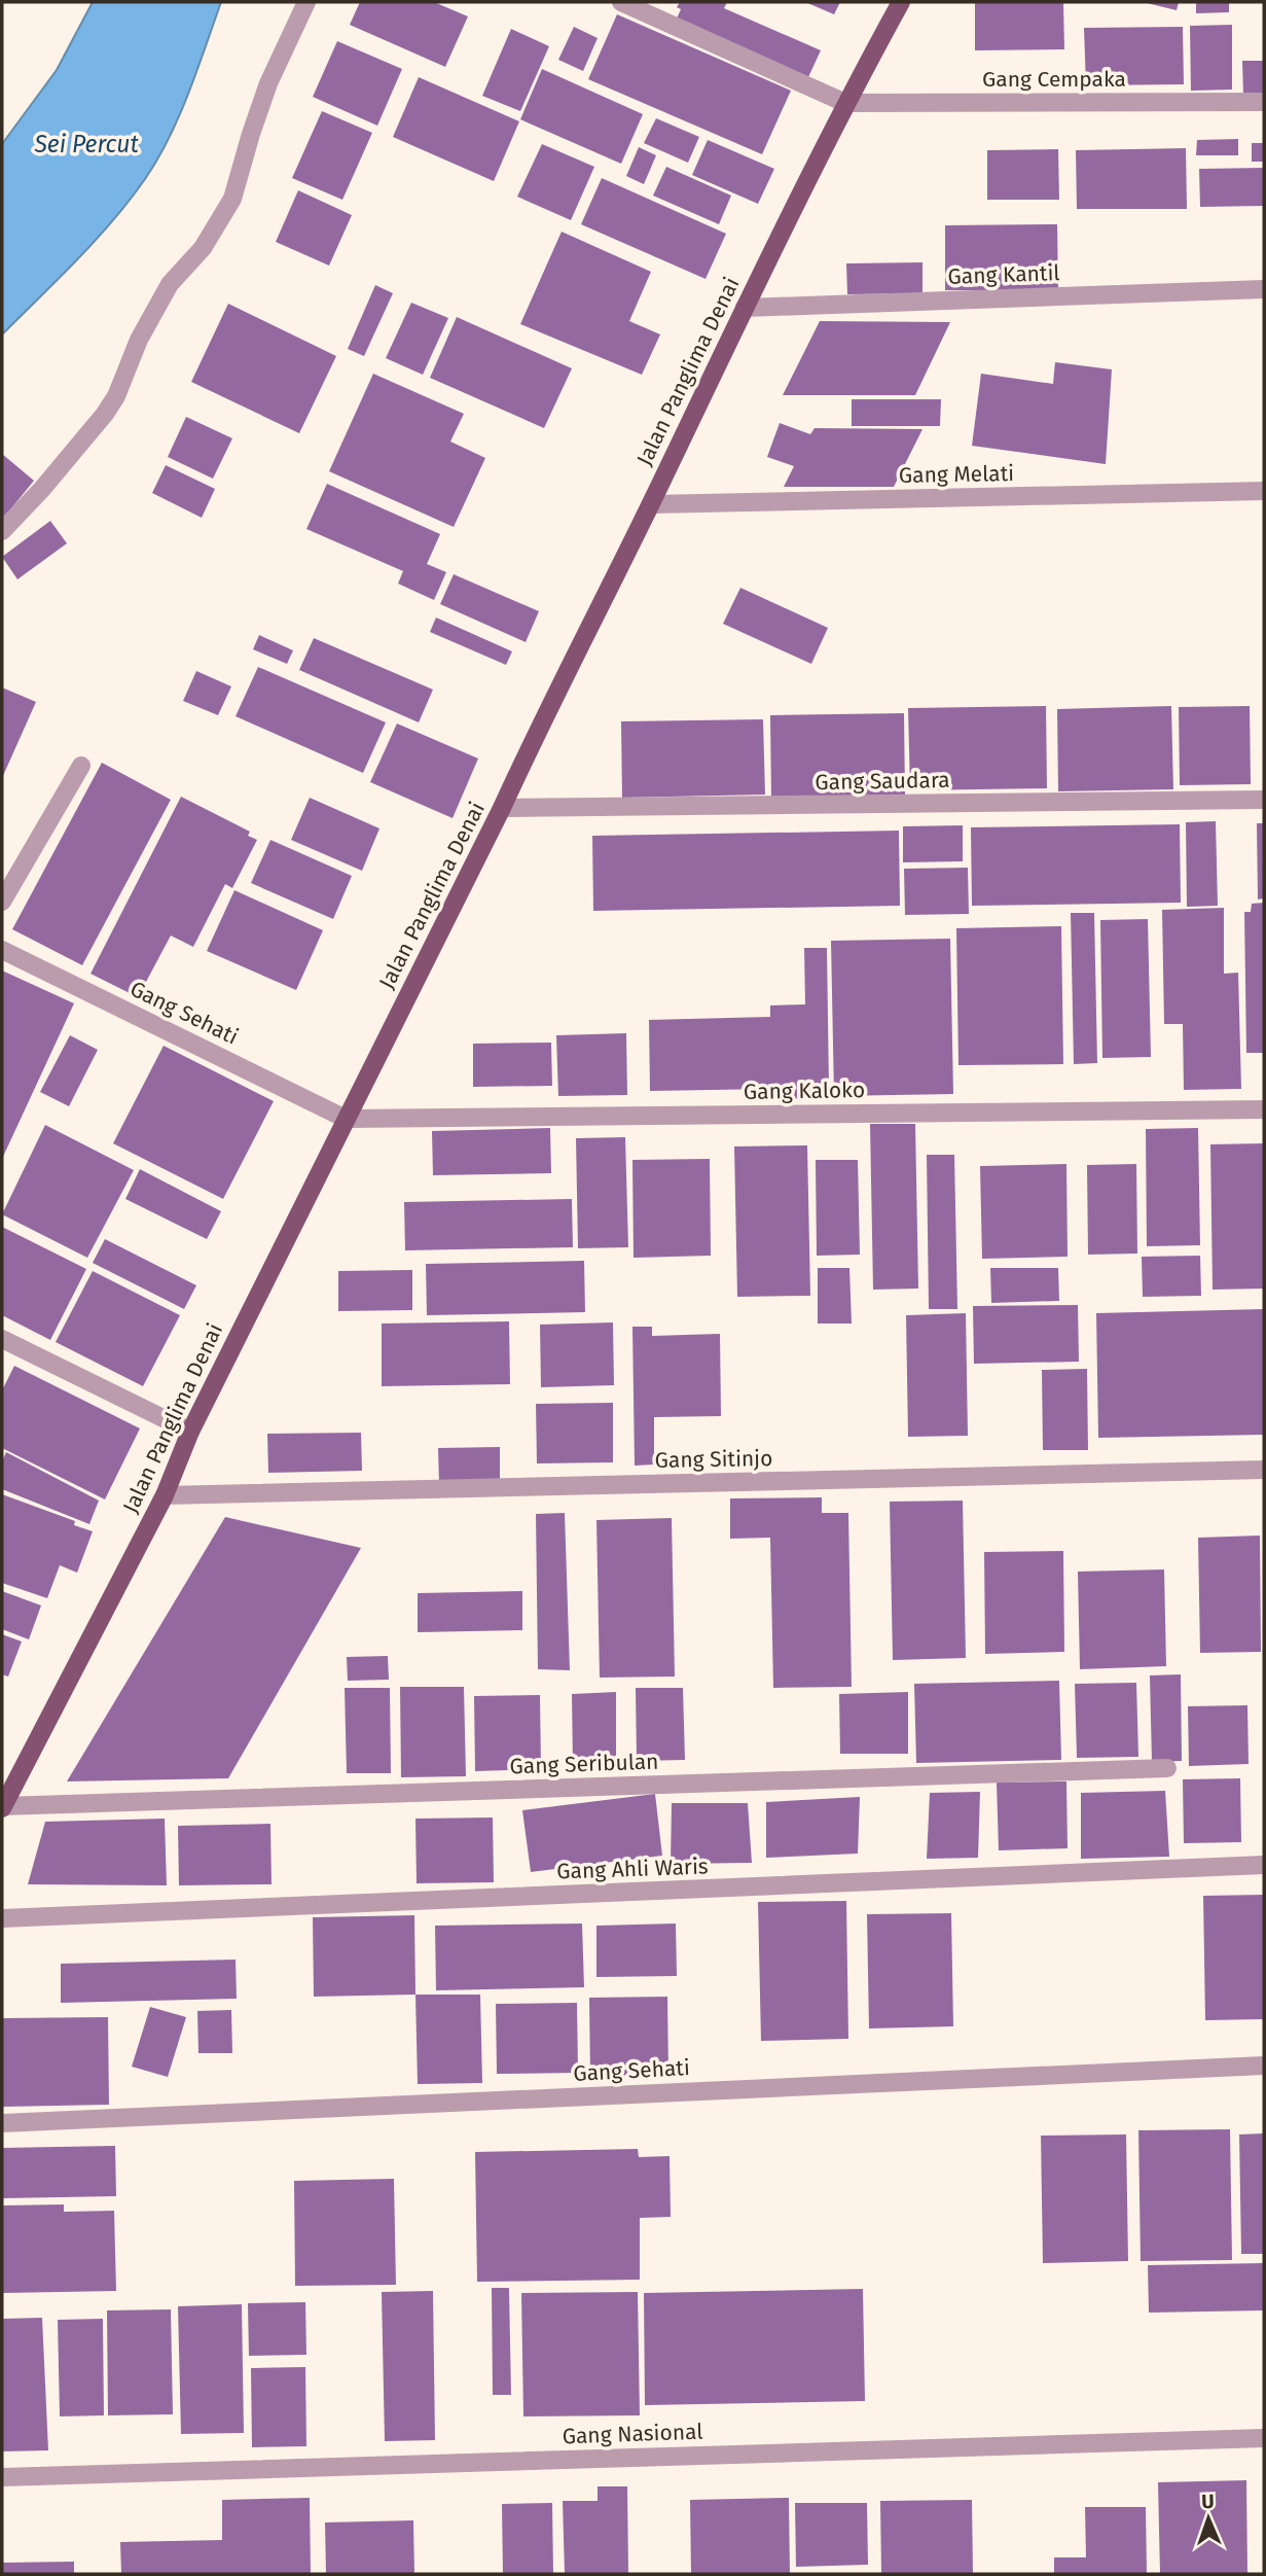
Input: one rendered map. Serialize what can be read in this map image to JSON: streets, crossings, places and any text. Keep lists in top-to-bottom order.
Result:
{
  "streets": {
    "main road": ["Jalan Panglima Denai"],
    "street": [
      "Gang Cempaka",
      "Gang Kantil",
      "Gang Melati",
      "Gang Saudara",
      "Gang Sehati",
      "Gang Kaloko",
      "Gang Sitinjo",
      "Gang Seribulan",
      "Gang Ahli Waris",
      "Gang Nasional"
    ]
  },
  "crossings": [
    ["Gang Cempaka", "Jalan Panglima Denai"],
    ["Gang Kantil", "Jalan Panglima Denai"],
    ["Jalan Panglima Denai", "Gang Melati"],
    ["Jalan Panglima Denai", "Gang Saudara"],
    ["Jalan Panglima Denai", "Gang Sehati"],
    ["Jalan Panglima Denai", "Gang Kaloko"],
    ["Jalan Panglima Denai", "Gang Sitinjo"],
    ["Jalan Panglima Denai", "Gang Seribulan"],
    ["Gang Sehati", "Gang Kaloko"]
  ],
  "water": ["Sei Percut"],
  "north": "top"
}
